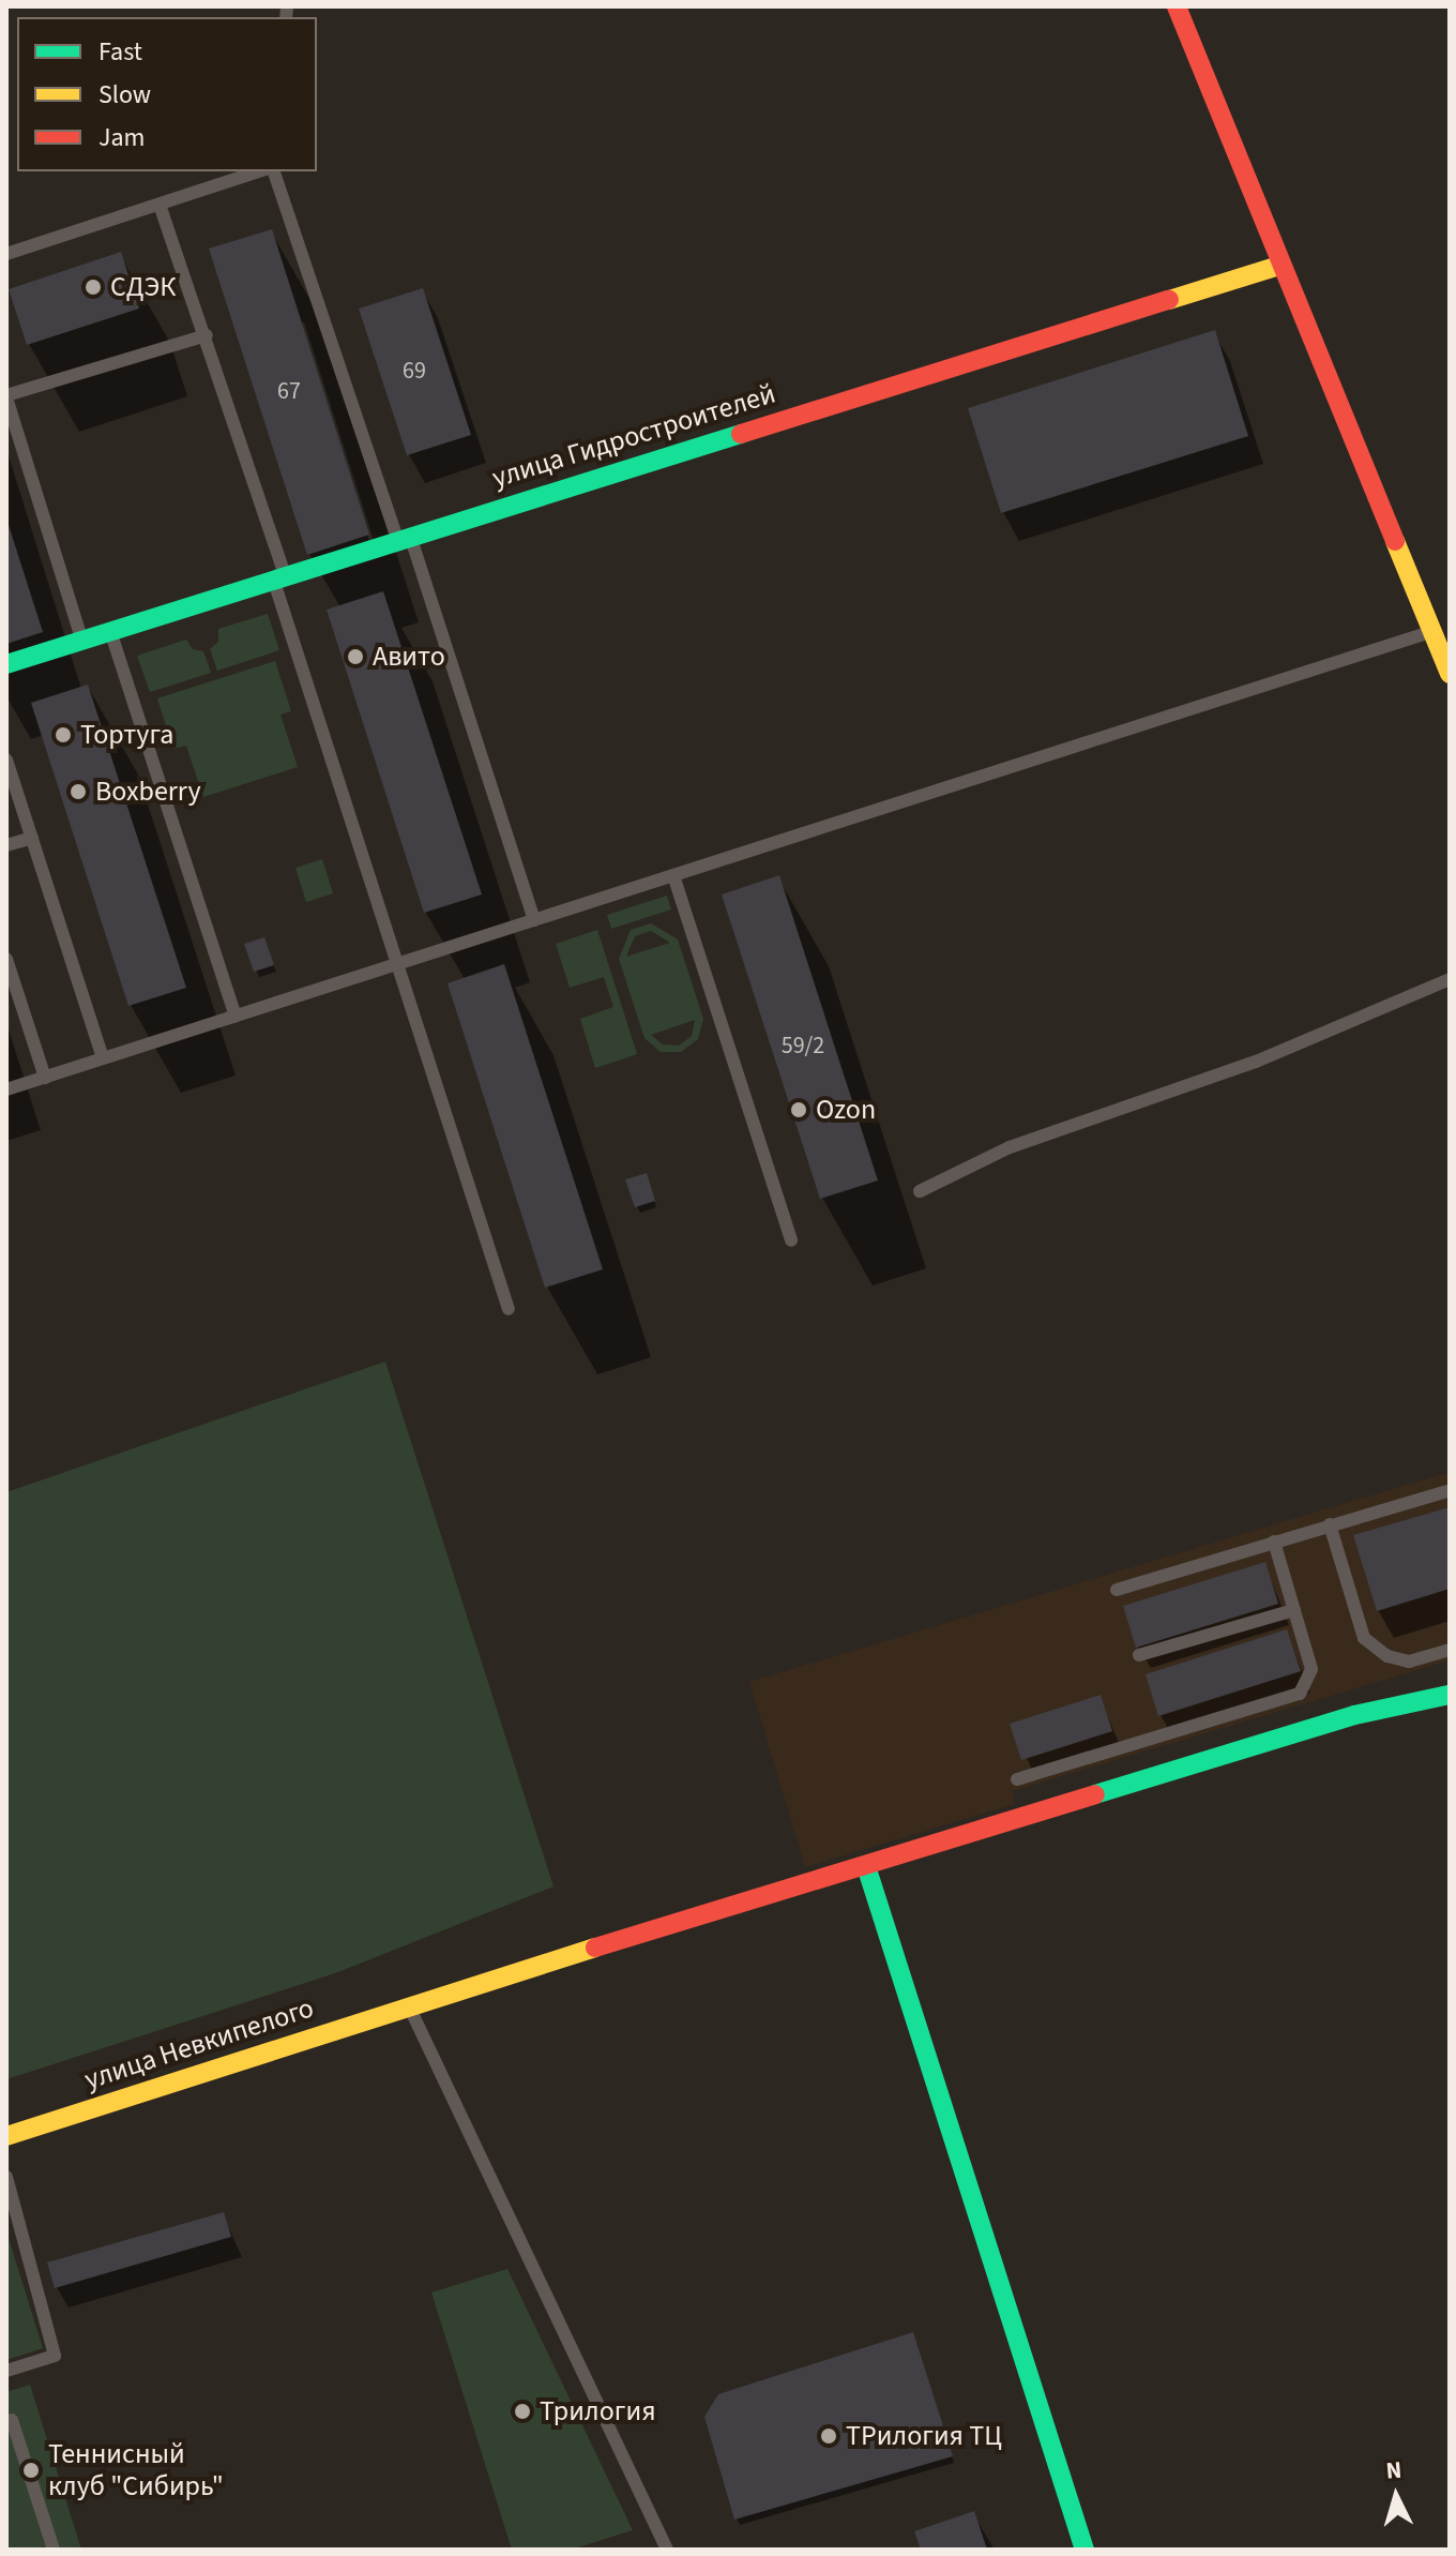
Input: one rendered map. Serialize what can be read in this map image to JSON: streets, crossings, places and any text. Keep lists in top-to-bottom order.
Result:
{
  "streets": {
    "street": ["улица Гидростроителей", "улица Невкипелого"]
  },
  "places": [
    "СДЭК",
    "Авито",
    "Тортуга",
    "Boxberry",
    "Ozon",
    "Трилогия",
    "ТРилогия ТЦ",
    "Теннисный клуб \"Сибирь\""
  ],
  "house_numbers": ["69", "67", "59/2"],
  "legend": ["Fast", "Slow", "Jam"],
  "north": "top"
}
